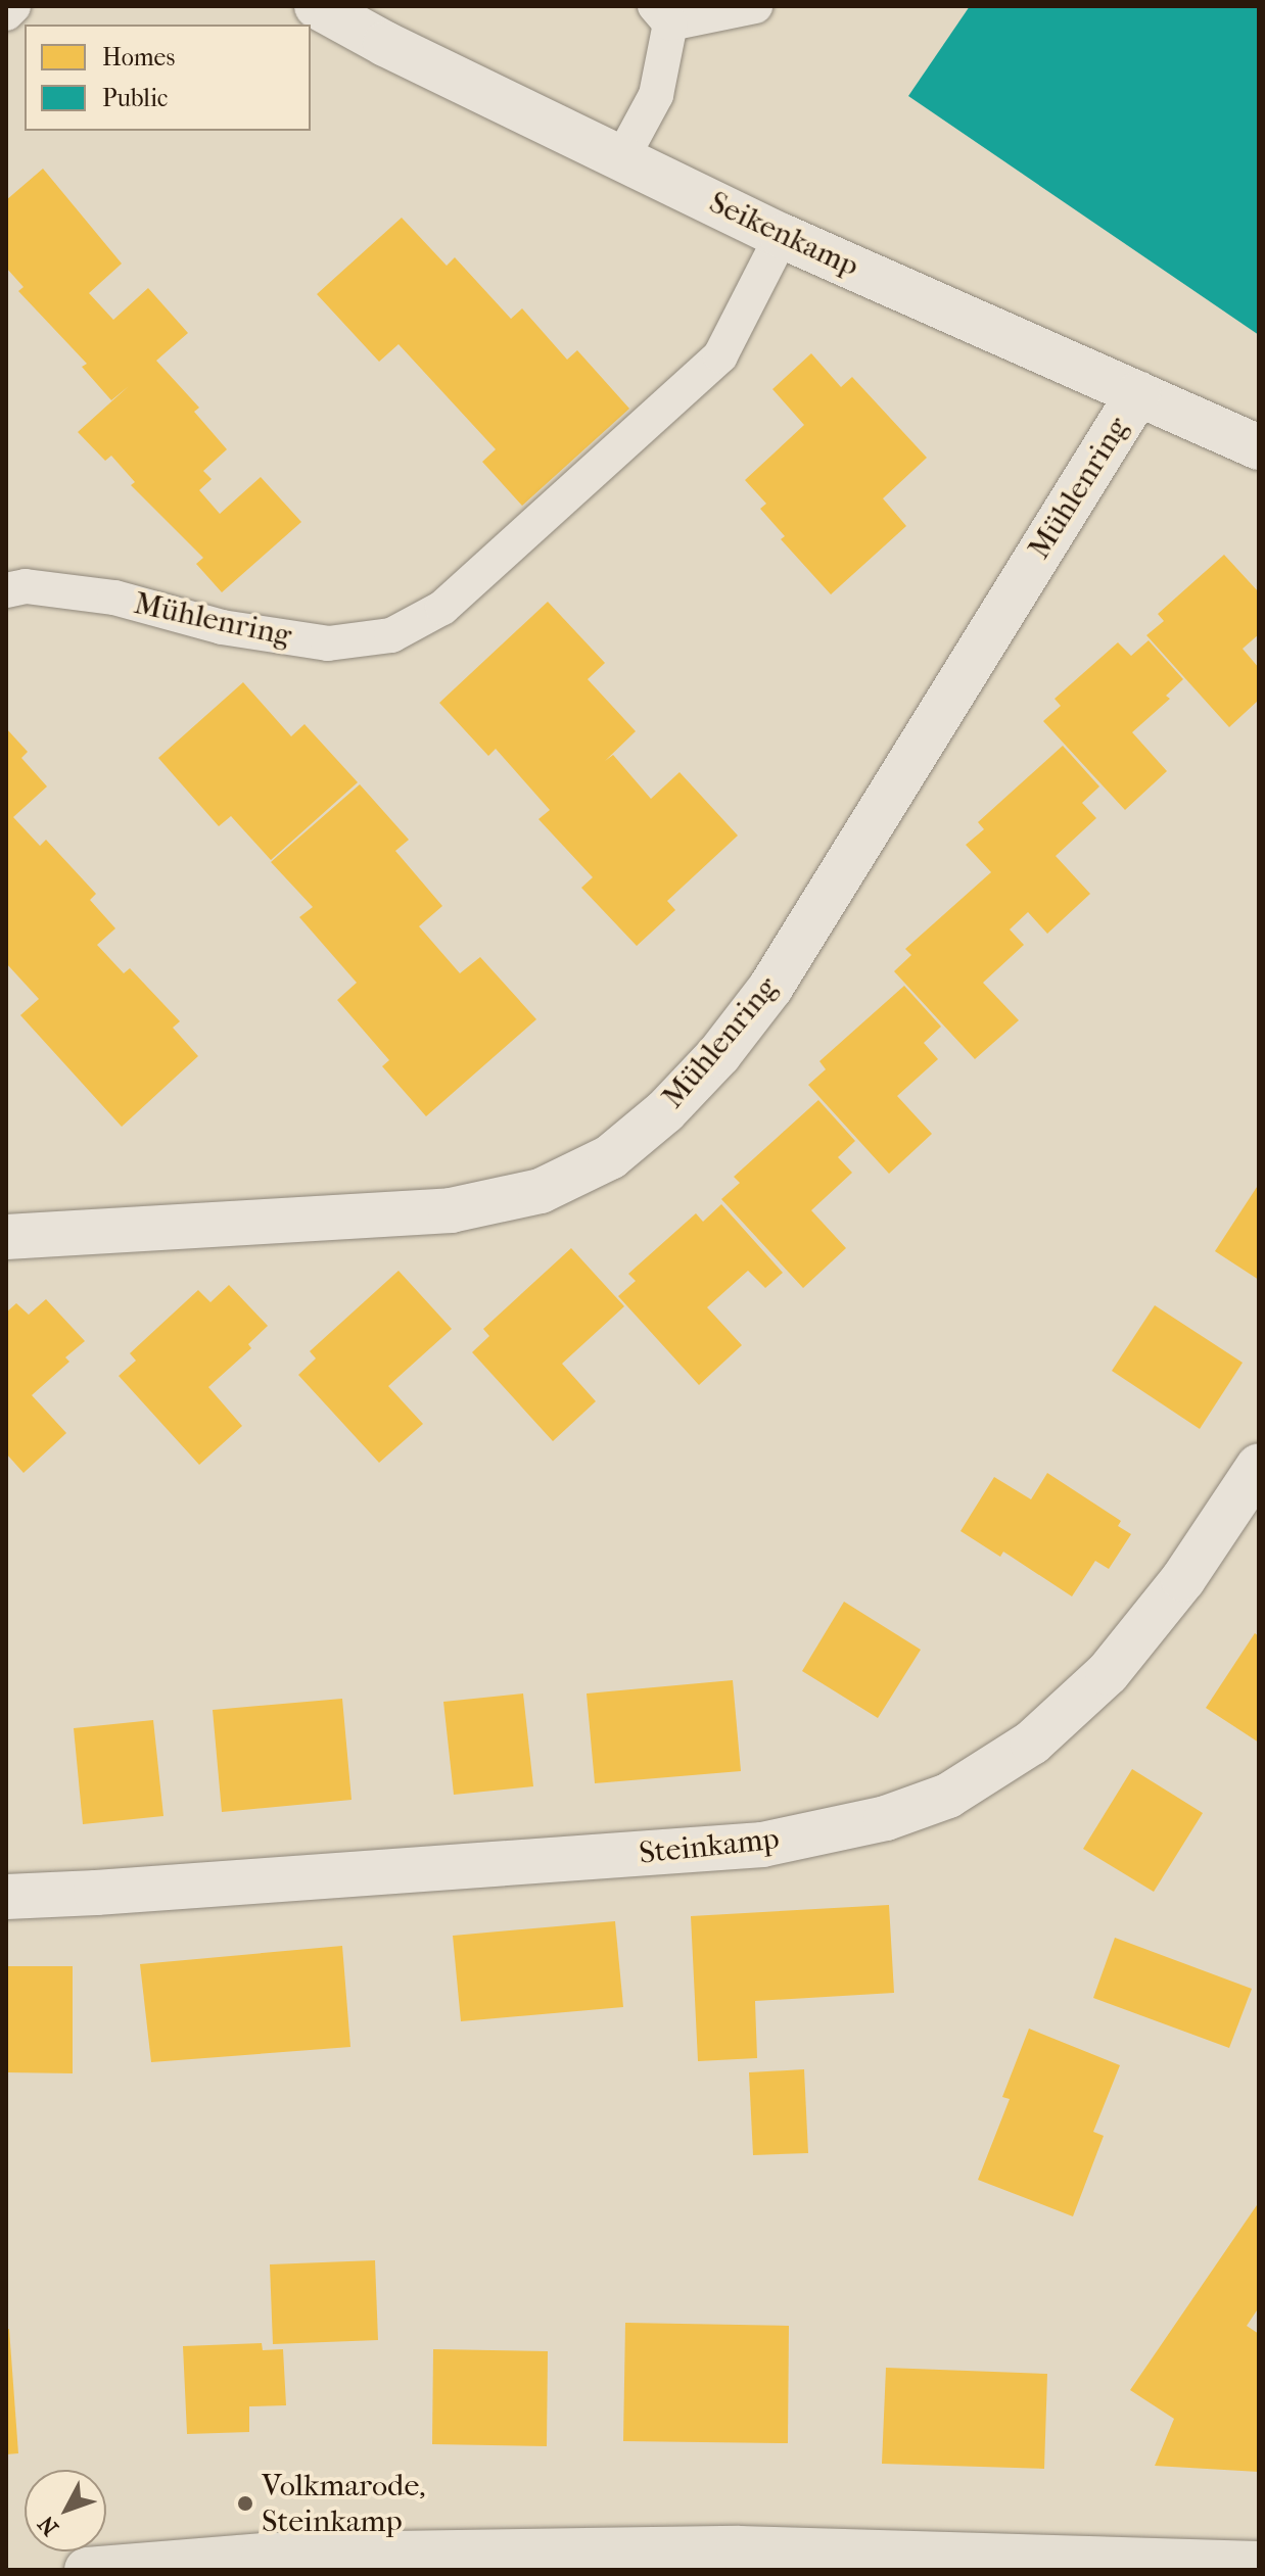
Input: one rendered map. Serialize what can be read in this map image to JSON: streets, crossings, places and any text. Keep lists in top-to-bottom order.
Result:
{
  "streets": {
    "street": ["Seikenkamp", "Mühlenring", "Steinkamp"]
  },
  "crossings": [
    ["Seikenkamp", "Mühlenring"]
  ],
  "places": ["Volkmarode, Steinkamp"],
  "legend": ["Homes", "Public"],
  "north": "bottom left"
}
